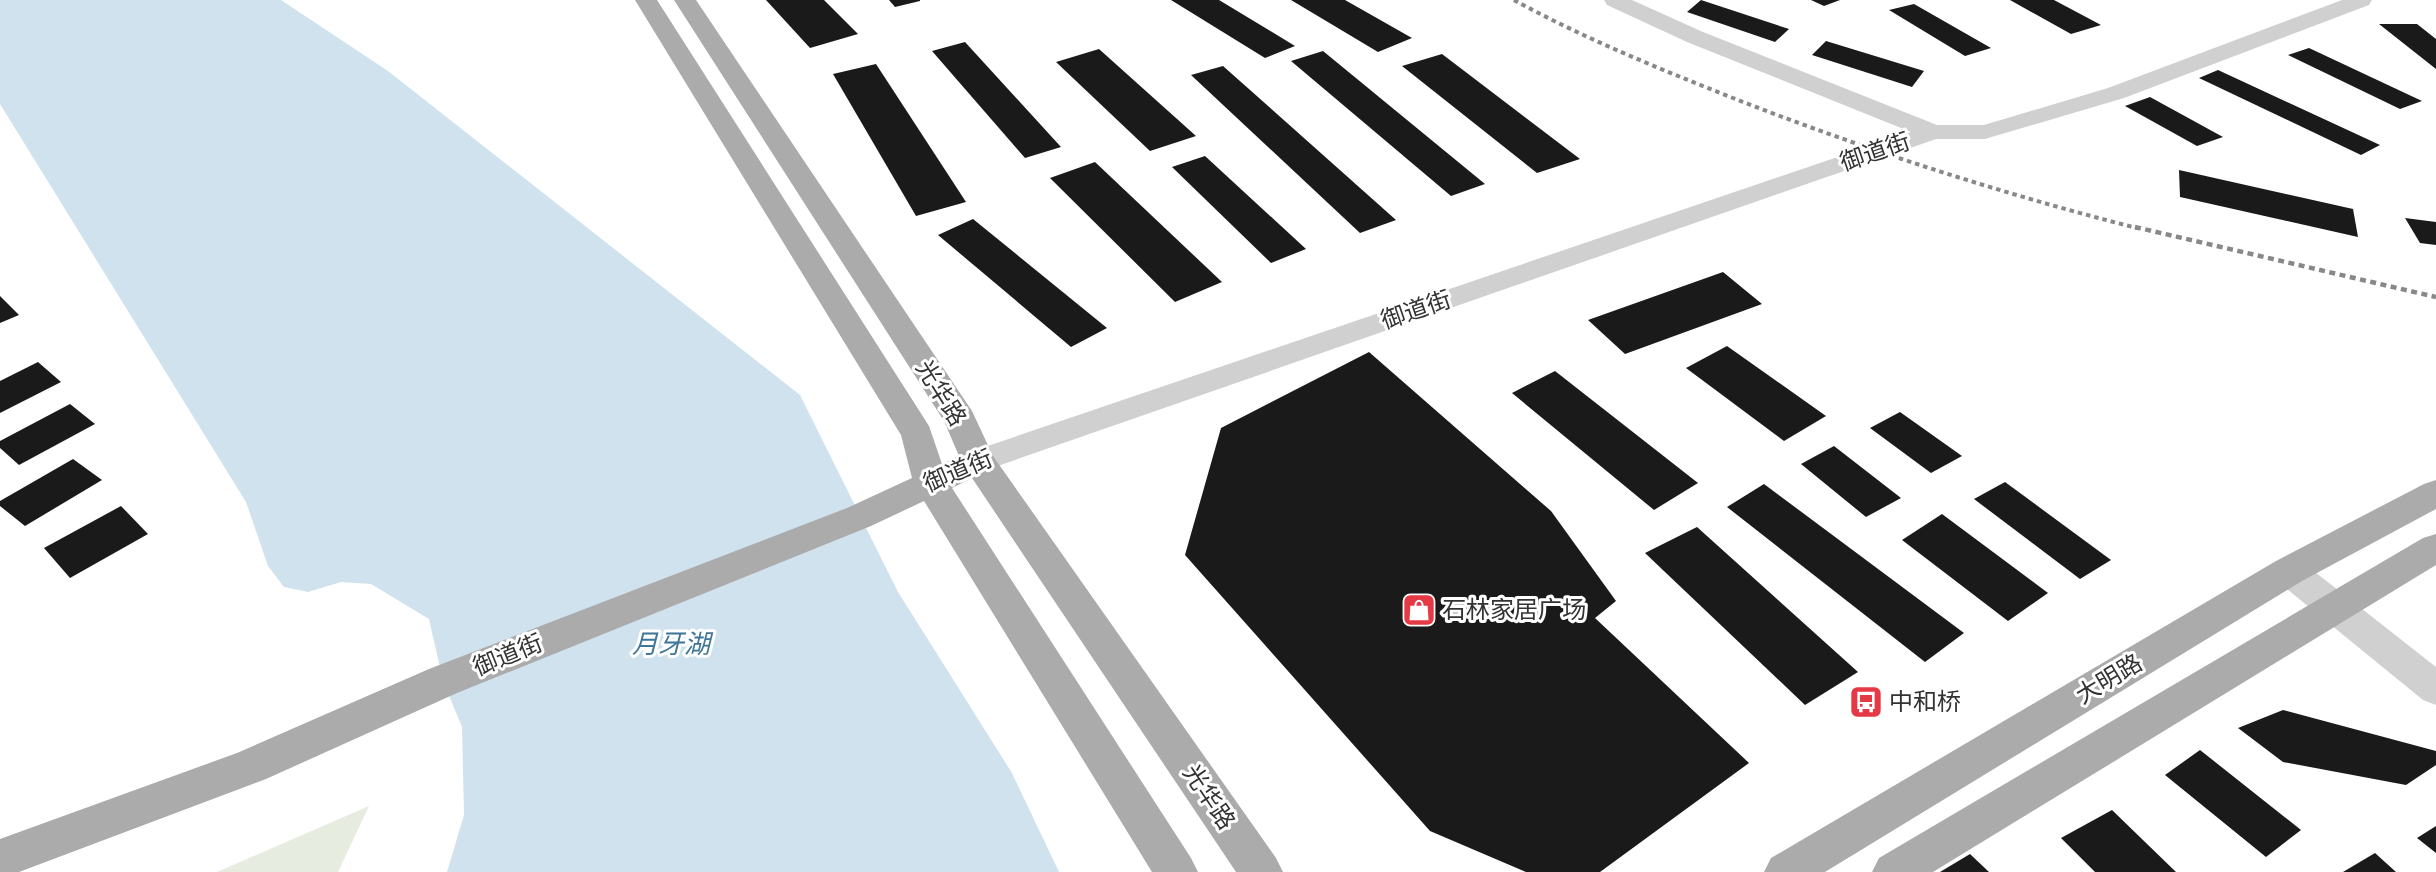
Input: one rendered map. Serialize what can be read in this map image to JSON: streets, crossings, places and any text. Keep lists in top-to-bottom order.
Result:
{
  "streets": {
    "main road": ["光华路", "大明路"],
    "street": ["御道街"]
  },
  "crossings": [
    ["御道街", "光华路"]
  ],
  "water": ["月牙湖"],
  "places": {
    "shop": ["石林家居广场"],
    "bus stop": ["中和桥"]
  }
}
